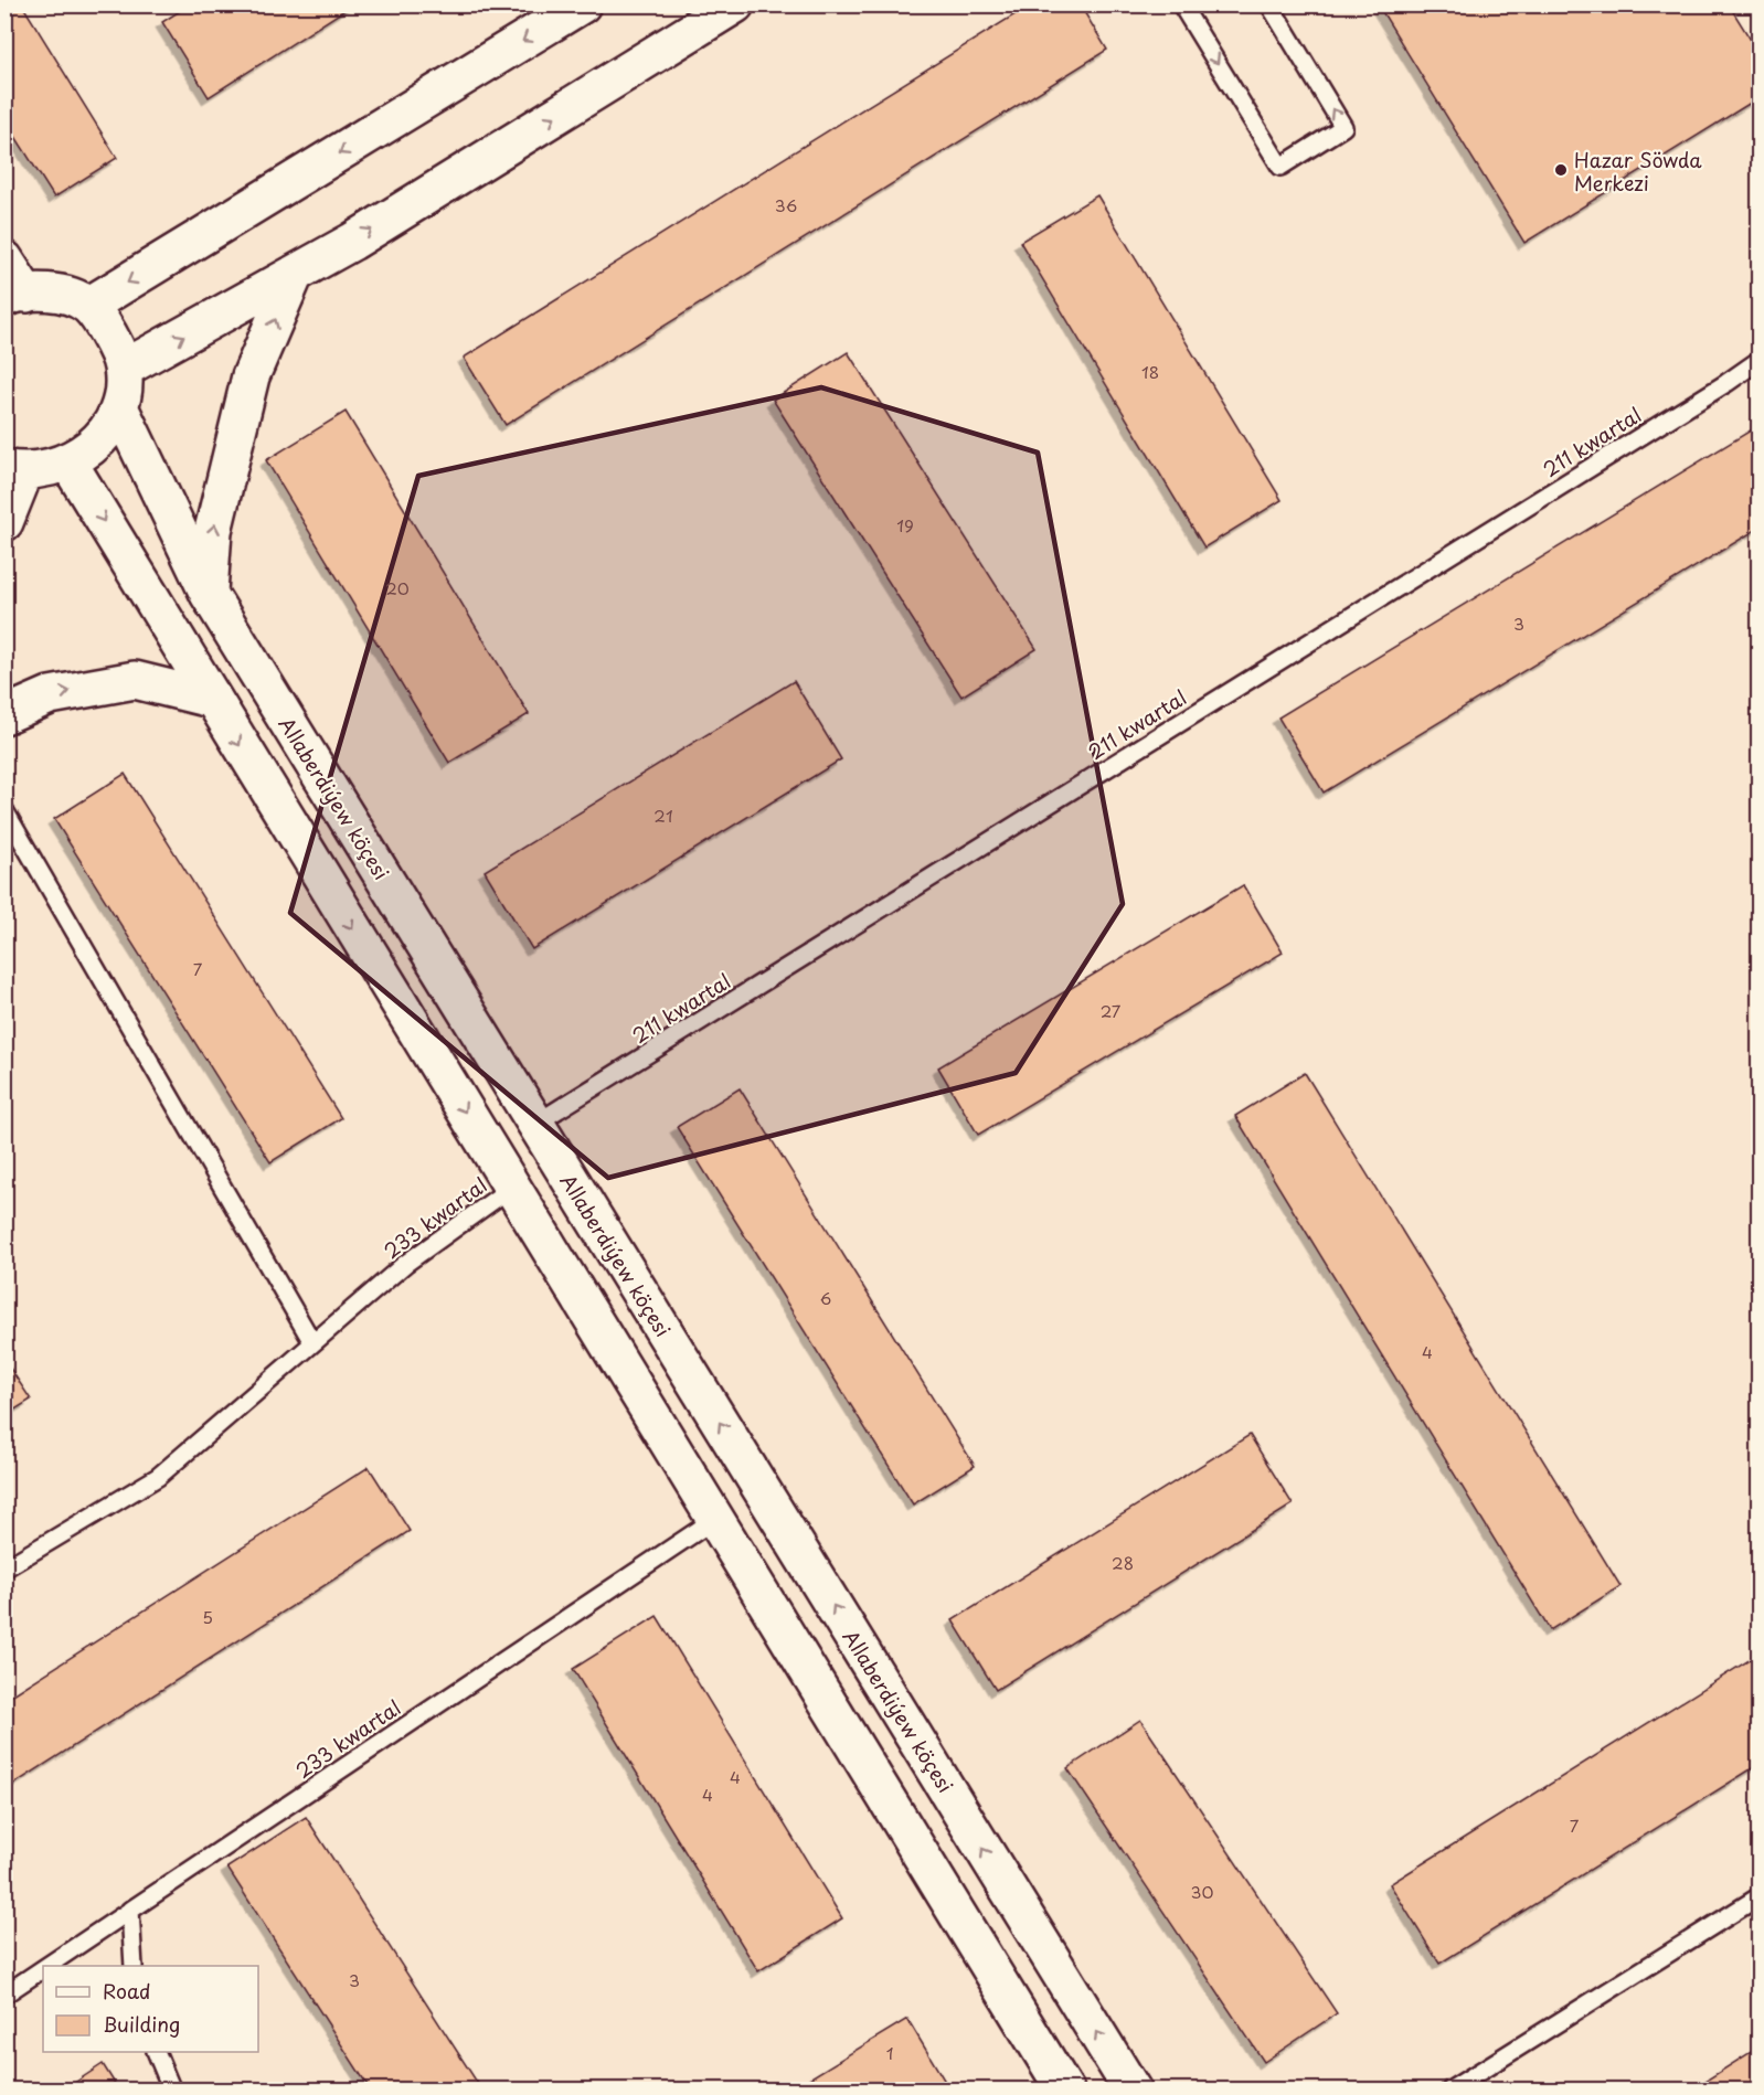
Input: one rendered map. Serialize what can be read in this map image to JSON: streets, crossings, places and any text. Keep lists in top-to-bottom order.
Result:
{
  "streets": {
    "street": ["Allaberdiýew köçesi"],
    "lane": ["211 kwartal", "233 kwartal"]
  },
  "crossings": [
    ["211 kwartal", "Allaberdiýew köçesi"]
  ],
  "places": ["Hazar Söwda Merkezi"],
  "house_numbers": [
    "36",
    "18",
    "19",
    "20",
    "3",
    "21",
    "7",
    "27",
    "6",
    "4",
    "28",
    "5",
    "4",
    "4",
    "7",
    "30",
    "3",
    "1"
  ],
  "legend": ["Road", "Building"]
}
